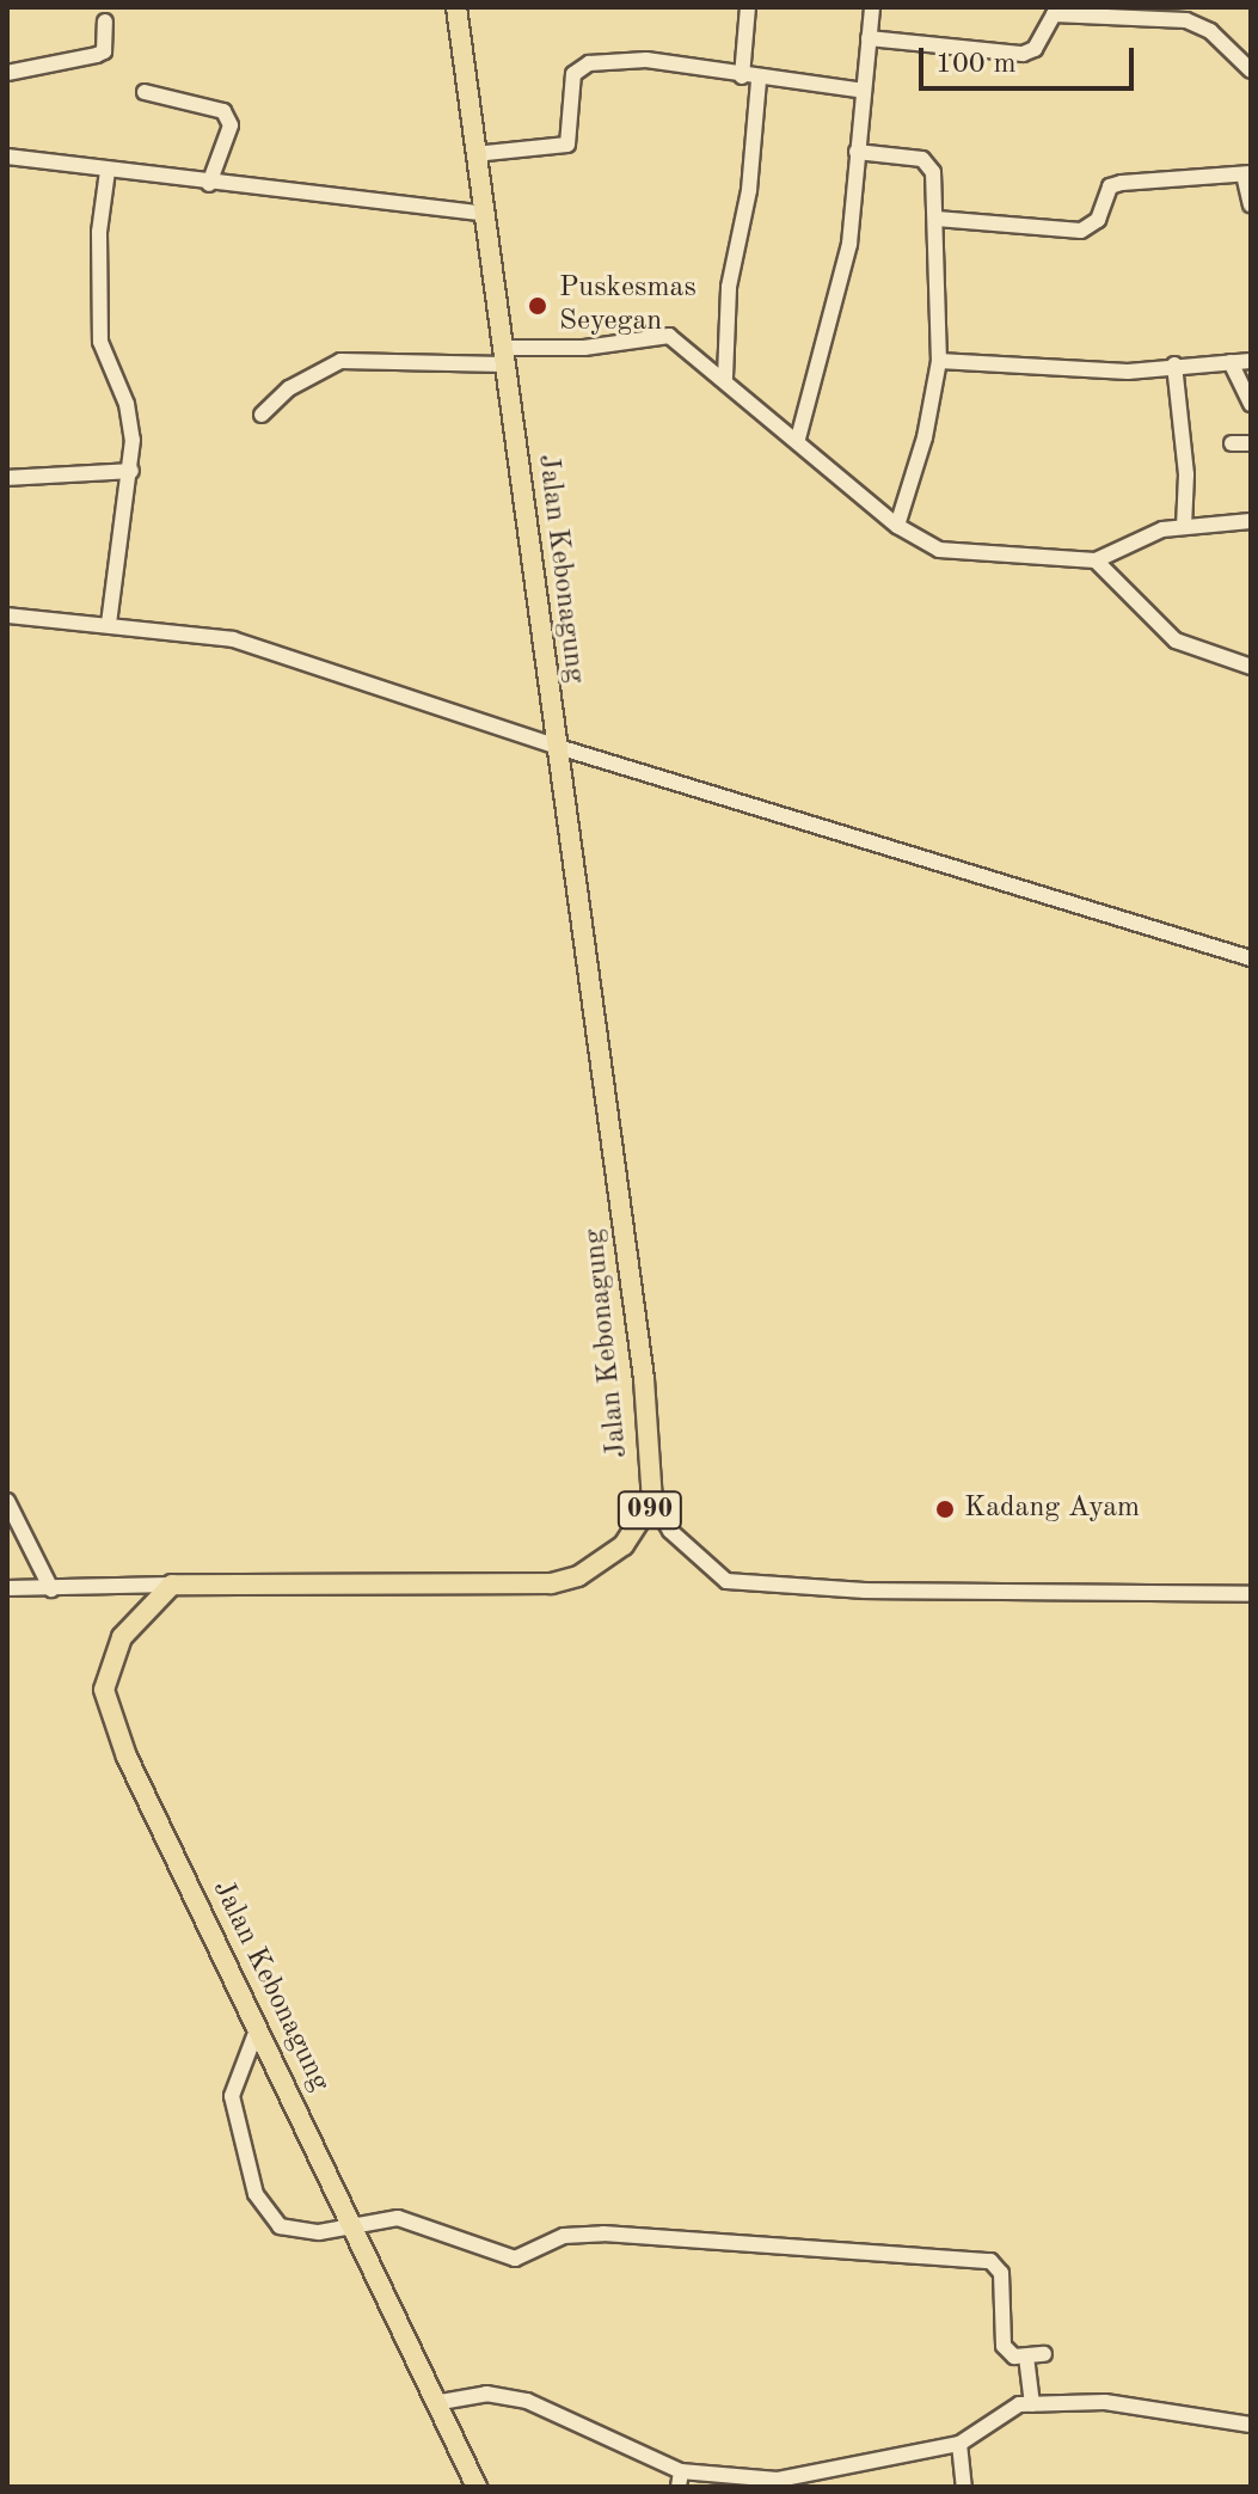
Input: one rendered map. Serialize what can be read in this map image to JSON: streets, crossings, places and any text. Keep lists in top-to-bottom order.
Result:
{
  "streets": {
    "main road": ["Jalan Kebonagung", "090"]
  },
  "crossings": [
    ["Jalan Kebonagung", "090"]
  ],
  "places": ["Puskesmas Seyegan", "Kadang Ayam"],
  "scale_bar": "100 m"
}
